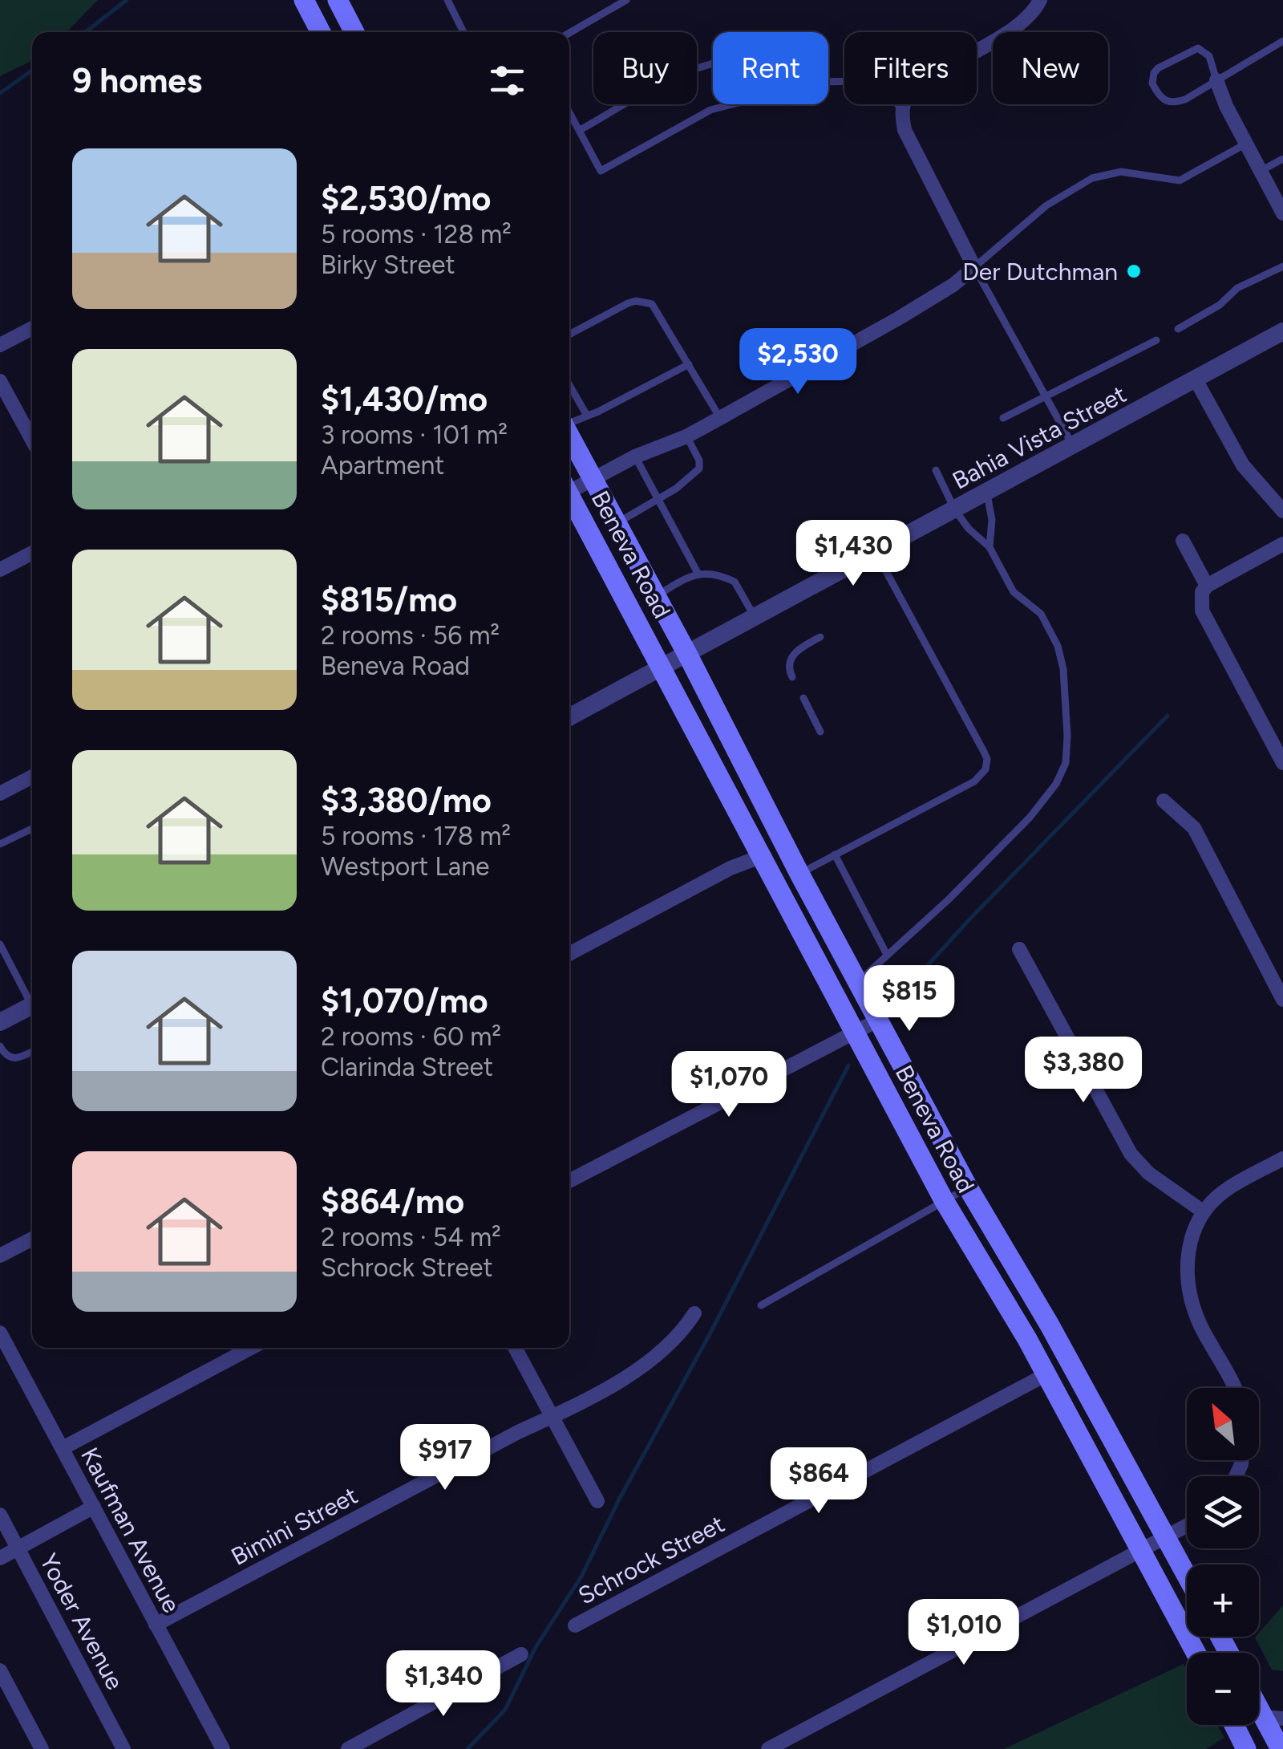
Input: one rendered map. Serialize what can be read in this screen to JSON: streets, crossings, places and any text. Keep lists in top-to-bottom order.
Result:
{
  "streets": {
    "main road": ["Beneva Road"],
    "street": [
      "Bahia Vista Street",
      "Bimini Street",
      "Kaufman Avenue",
      "Schrock Street",
      "Yoder Avenue"
    ]
  },
  "crossings": [
    ["Bahia Vista Street", "Beneva Road"],
    ["Beneva Road", "Schrock Street"],
    ["Bimini Street", "Kaufman Avenue"]
  ],
  "places": ["Der Dutchman"],
  "north": "top left",
  "page": {
    "chip": [
      "Buy",
      "Rent",
      "Filters",
      "New"
    ],
    "heading": "9 homes",
    "list": [
      {
        "name": "$2,530/mo",
        "note": "5 rooms · 128 m² · Birky Street"
      },
      {
        "name": "$1,430/mo",
        "note": "3 rooms · 101 m² · Apartment"
      },
      {
        "name": "$815/mo",
        "note": "2 rooms · 56 m² · Beneva Road"
      },
      {
        "name": "$3,380/mo",
        "note": "5 rooms · 178 m² · Westport Lane"
      },
      {
        "name": "$1,070/mo",
        "note": "2 rooms · 60 m² · Clarinda Street"
      },
      {
        "name": "$864/mo",
        "note": "2 rooms · 54 m² · Schrock Street"
      }
    ],
    "price": [
      "$2,530",
      "$1,430",
      "$815",
      "$3,380",
      "$1,070",
      "$917",
      "$864",
      "$1,010",
      "$1,340"
    ],
    "map_buttons": ["+", "−"]
  }
}
